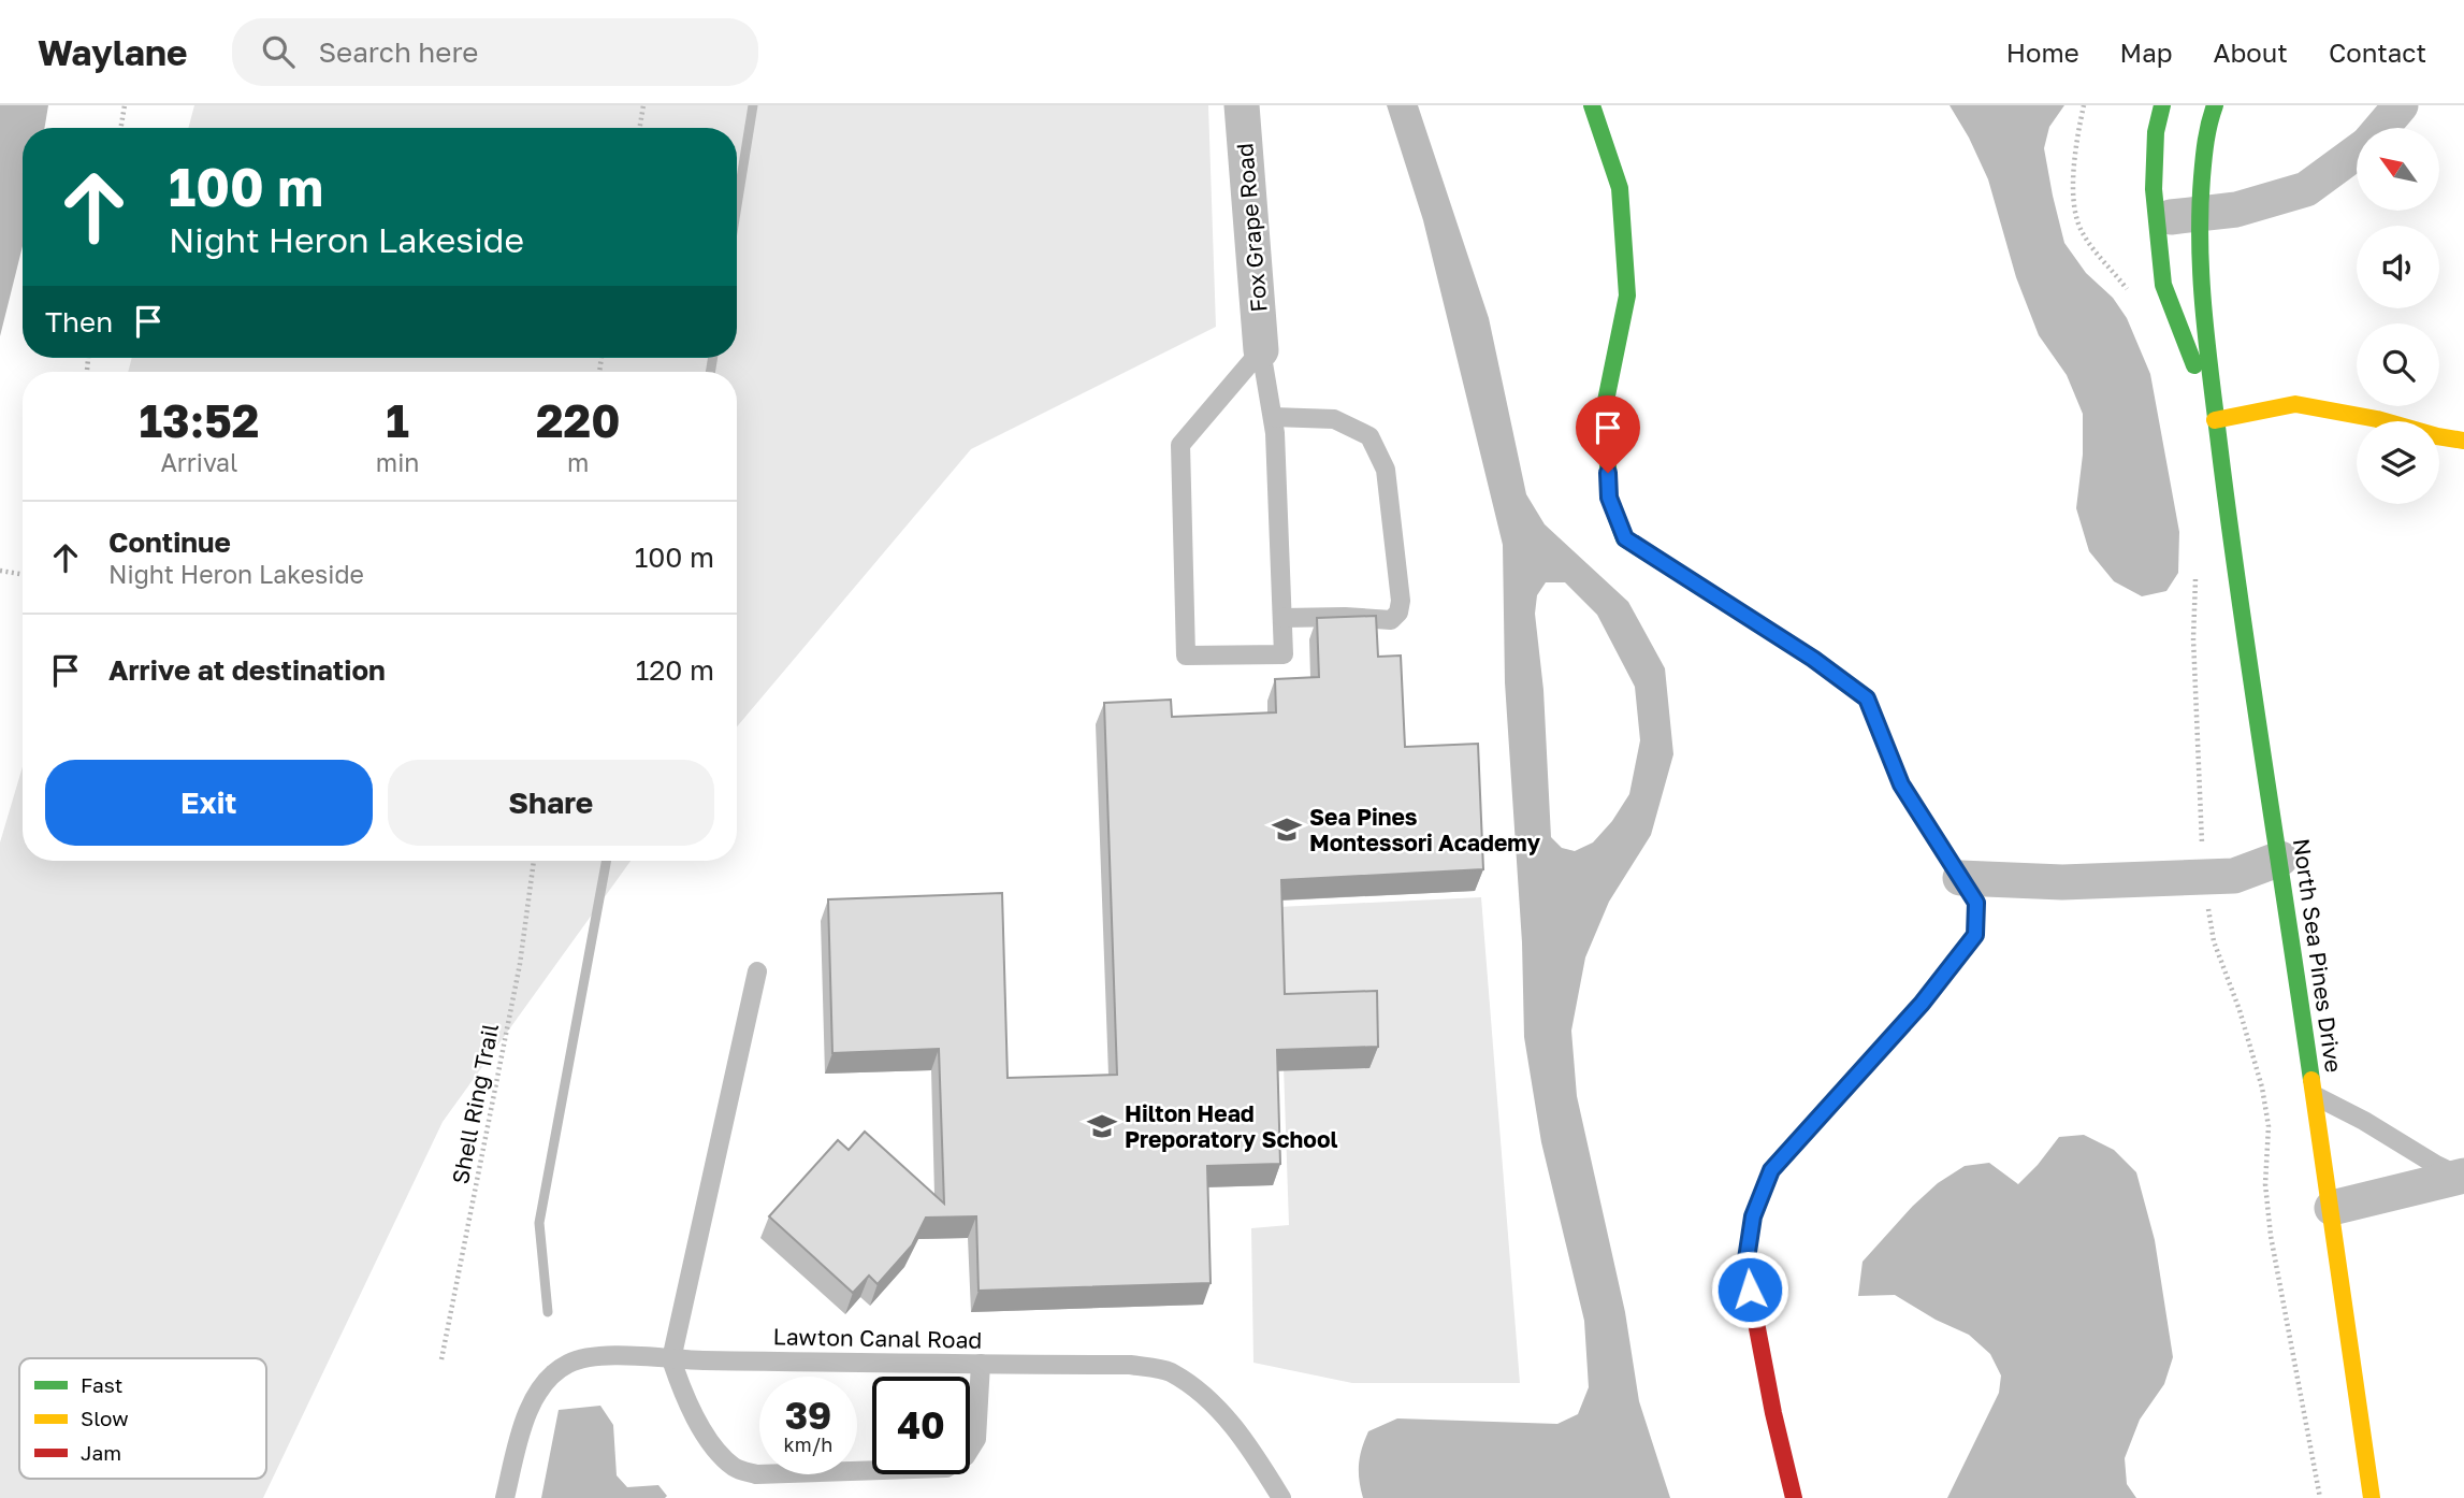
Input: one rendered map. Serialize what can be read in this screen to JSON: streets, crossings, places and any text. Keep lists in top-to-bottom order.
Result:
{
  "streets": {
    "street": ["Fox Grape Road", "North Sea Pines Drive"],
    "lane": ["Lawton Canal Road"],
    "path": ["Shell Ring Trail"]
  },
  "places": {
    "school or university": ["Sea Pines Montessori Academy", "Hilton Head Preporatory School"]
  },
  "legend": ["Fast", "Slow", "Jam"],
  "north": "top left",
  "page": {
    "header": "Waylane",
    "search": "Search here",
    "nav": [
      "Home",
      "Map",
      "About",
      "Contact"
    ],
    "turn": ["100 m", "Night Heron Lakeside"],
    "then": "Then",
    "eta": [
      "13:52",
      "Arrival",
      "1",
      "min",
      "220",
      "m"
    ],
    "list": [
      {
        "name": "Continue",
        "note": "Night Heron Lakeside",
        "value": "100 m"
      },
      {
        "name": "Arrive at destination",
        "value": "120 m"
      }
    ],
    "buttons": ["Exit", "Share"],
    "speed": "39 km/h",
    "limit": "40"
  }
}
